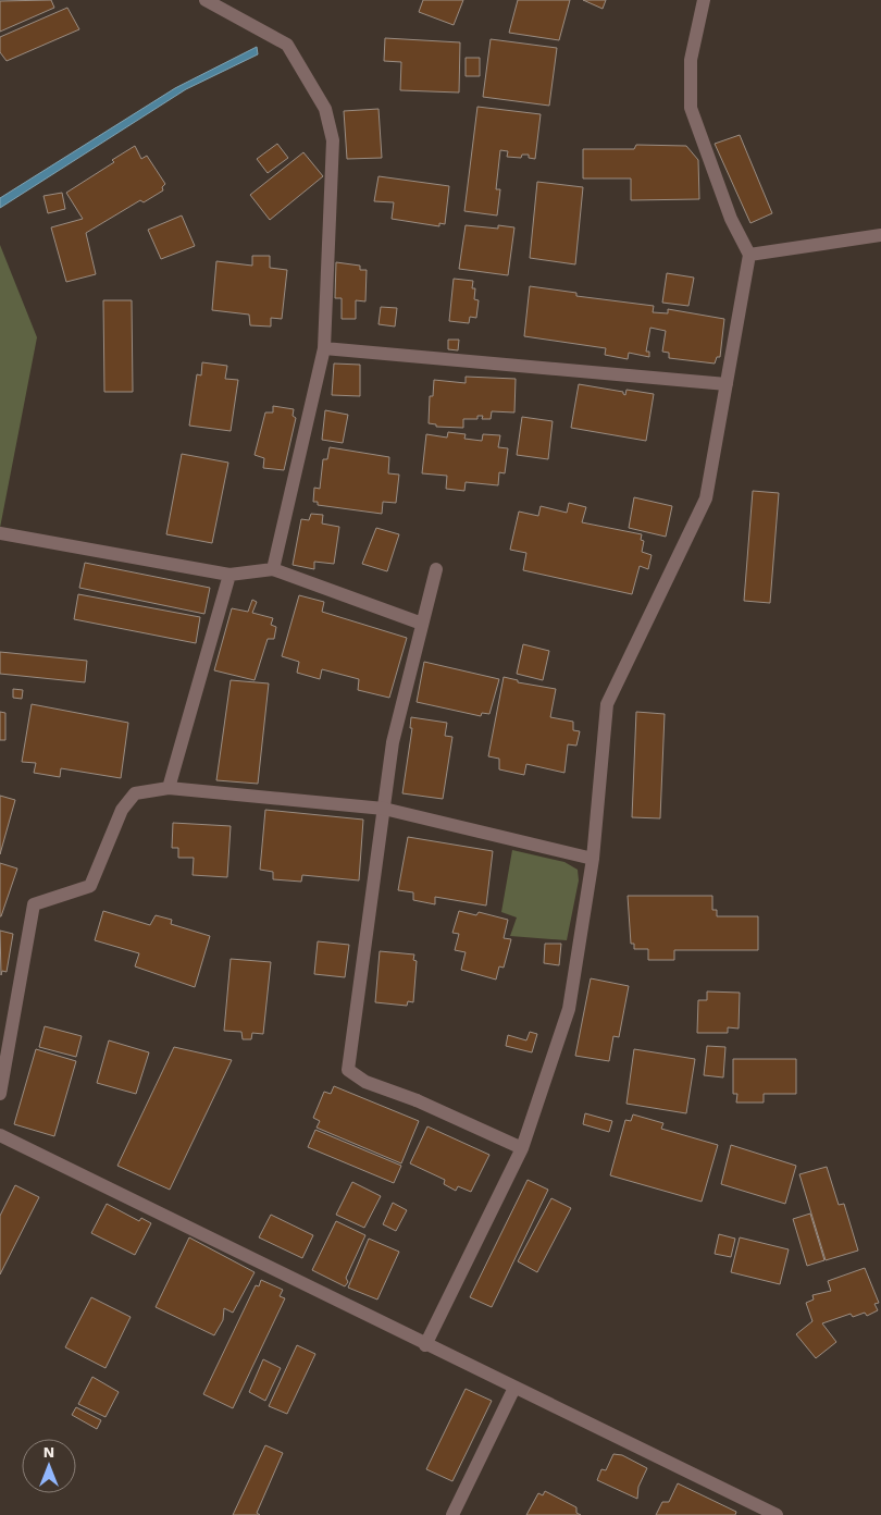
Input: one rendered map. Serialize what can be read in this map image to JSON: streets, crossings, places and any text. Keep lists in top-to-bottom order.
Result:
{
  "north": "top"
}
